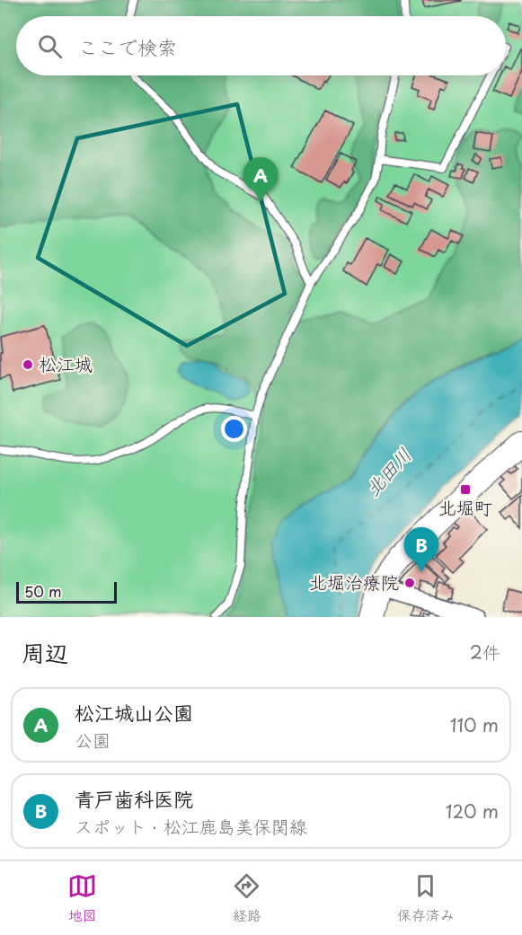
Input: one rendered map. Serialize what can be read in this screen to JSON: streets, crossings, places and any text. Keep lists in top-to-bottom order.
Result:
{
  "water": ["北田川"],
  "places": {
    "other": ["松江城", "北堀治療院"],
    "transit": ["北堀町"]
  },
  "scale_bar": "50 m",
  "page": {
    "search": "ここで検索",
    "pins": ["A", "B"],
    "scale": "50 m",
    "heading": ["周辺", "2件"],
    "list": [
      {
        "mark": "A",
        "name": "松江城山公園",
        "note": "公園",
        "value": "110 m"
      },
      {
        "mark": "B",
        "name": "青戸歯科医院",
        "note": "スポット · 松江鹿島美保関線",
        "value": "120 m"
      }
    ],
    "nav": ["地図", "経路", "保存済み"]
  }
}
